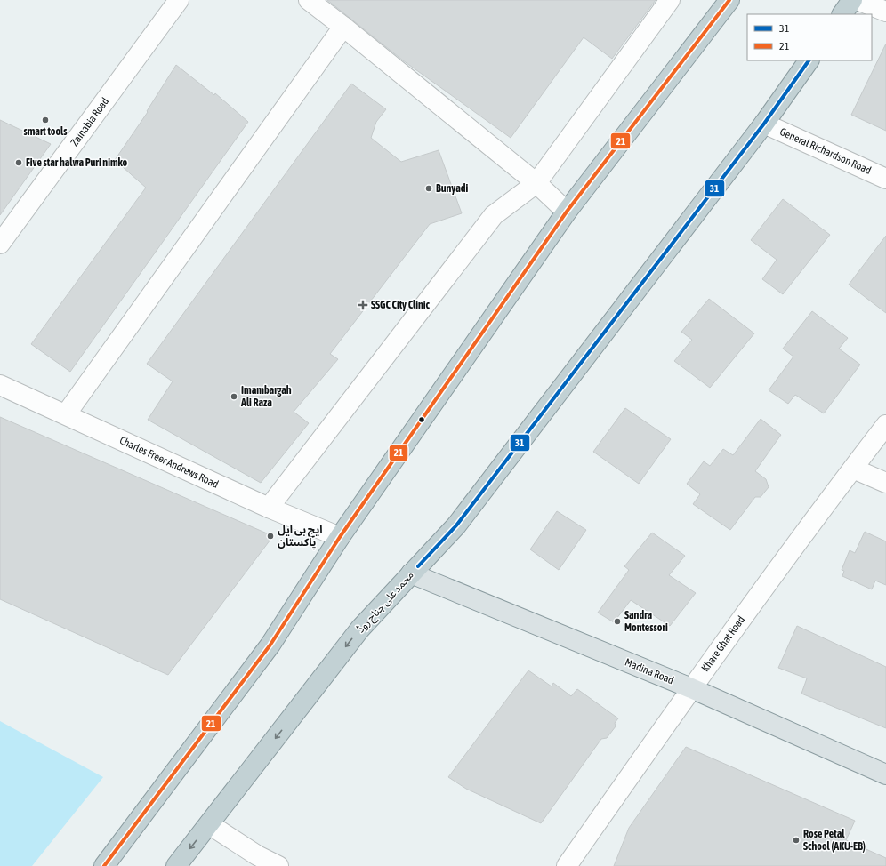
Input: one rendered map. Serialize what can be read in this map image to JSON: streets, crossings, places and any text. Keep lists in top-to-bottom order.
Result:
{
  "streets": {
    "highway": ["محمد علی جناح روڈ"],
    "main road": ["Madina Road"],
    "street": [
      "Zainabia Road",
      "General Richardson Road",
      "Charles Freer Andrews Road",
      "Khare Ghat Road"
    ]
  },
  "crossings": [
    ["General Richardson Road", "محمد علی جناح روڈ"],
    ["محمد علی جناح روڈ", "Madina Road"],
    ["Khare Ghat Road", "Madina Road"]
  ],
  "places": {
    "other": [
      "smart tools",
      "Five star halwa Puri nimko",
      "Bunyadi",
      "Imambargah Ali Raza",
      "ایچ بی ایل پاکستان",
      "Sandra Montessori",
      "Rose Petal School (AKU-EB)"
    ],
    "health": ["SSGC City Clinic"]
  },
  "lines": ["transit line 21", "transit line 31"],
  "legend": ["31", "21"]
}
